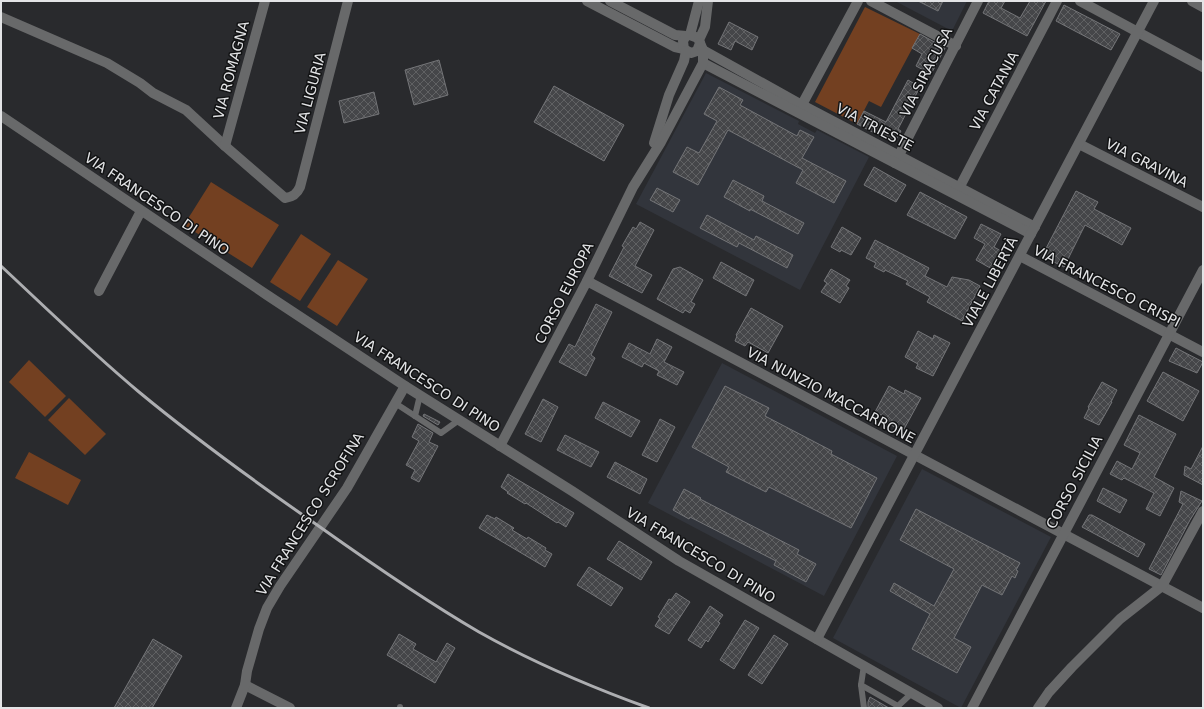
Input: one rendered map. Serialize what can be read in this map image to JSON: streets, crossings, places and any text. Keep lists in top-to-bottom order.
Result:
{
  "streets": {
    "street": [
      "VIA ROMAGNA",
      "VIA SIRACUSA",
      "VIA CATANIA",
      "VIA LIGURIA",
      "VIA TRIESTE",
      "VIA GRAVINA",
      "VIA FRANCESCO DI PINO",
      "VIALE LIBERTÀ",
      "VIA FRANCESCO CRISPI",
      "CORSO EUROPA",
      "VIA NUNZIO MACCARRONE",
      "CORSO SICILIA",
      "VIA FRANCESCO SCROFINA"
    ]
  },
  "crossings": [
    ["VIA ROMAGNA", "VIA LIGURIA"],
    ["VIA SIRACUSA", "VIA TRIESTE"],
    ["VIA CATANIA", "VIA TRIESTE"],
    ["VIA TRIESTE", "VIALE LIBERTÀ"],
    ["VIA GRAVINA", "VIALE LIBERTÀ"],
    ["VIA FRANCESCO DI PINO", "VIALE LIBERTÀ"],
    ["VIA FRANCESCO DI PINO", "CORSO EUROPA"],
    ["VIA FRANCESCO DI PINO", "VIA FRANCESCO SCROFINA"],
    ["VIALE LIBERTÀ", "VIA FRANCESCO CRISPI"],
    ["VIALE LIBERTÀ", "VIA NUNZIO MACCARRONE"],
    ["VIA FRANCESCO CRISPI", "CORSO SICILIA"],
    ["CORSO EUROPA", "VIA NUNZIO MACCARRONE"],
    ["VIA NUNZIO MACCARRONE", "CORSO SICILIA"]
  ]
}
